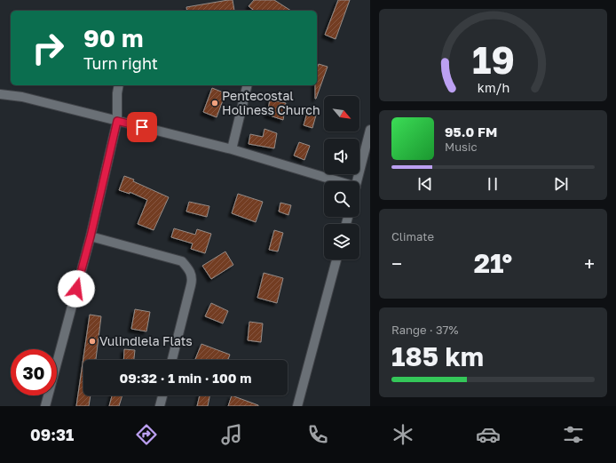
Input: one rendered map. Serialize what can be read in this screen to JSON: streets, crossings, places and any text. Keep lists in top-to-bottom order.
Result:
{
  "places": ["Pentecostal Holiness Church", "Vulindlela Flats"],
  "north": "bottom right",
  "page": {
    "turn": ["90 m", "Turn right"],
    "song": ["95.0 FM", "Music"],
    "tile": [
      "Climate",
      ["Range · 37%", "185 km"]
    ],
    "heat": ["−", "21°", "+"],
    "limit": "30",
    "trip": "09:32 · 1 min · 100 m",
    "tabs": "09:31",
    "gauge": ["19", "km/h"]
  }
}
